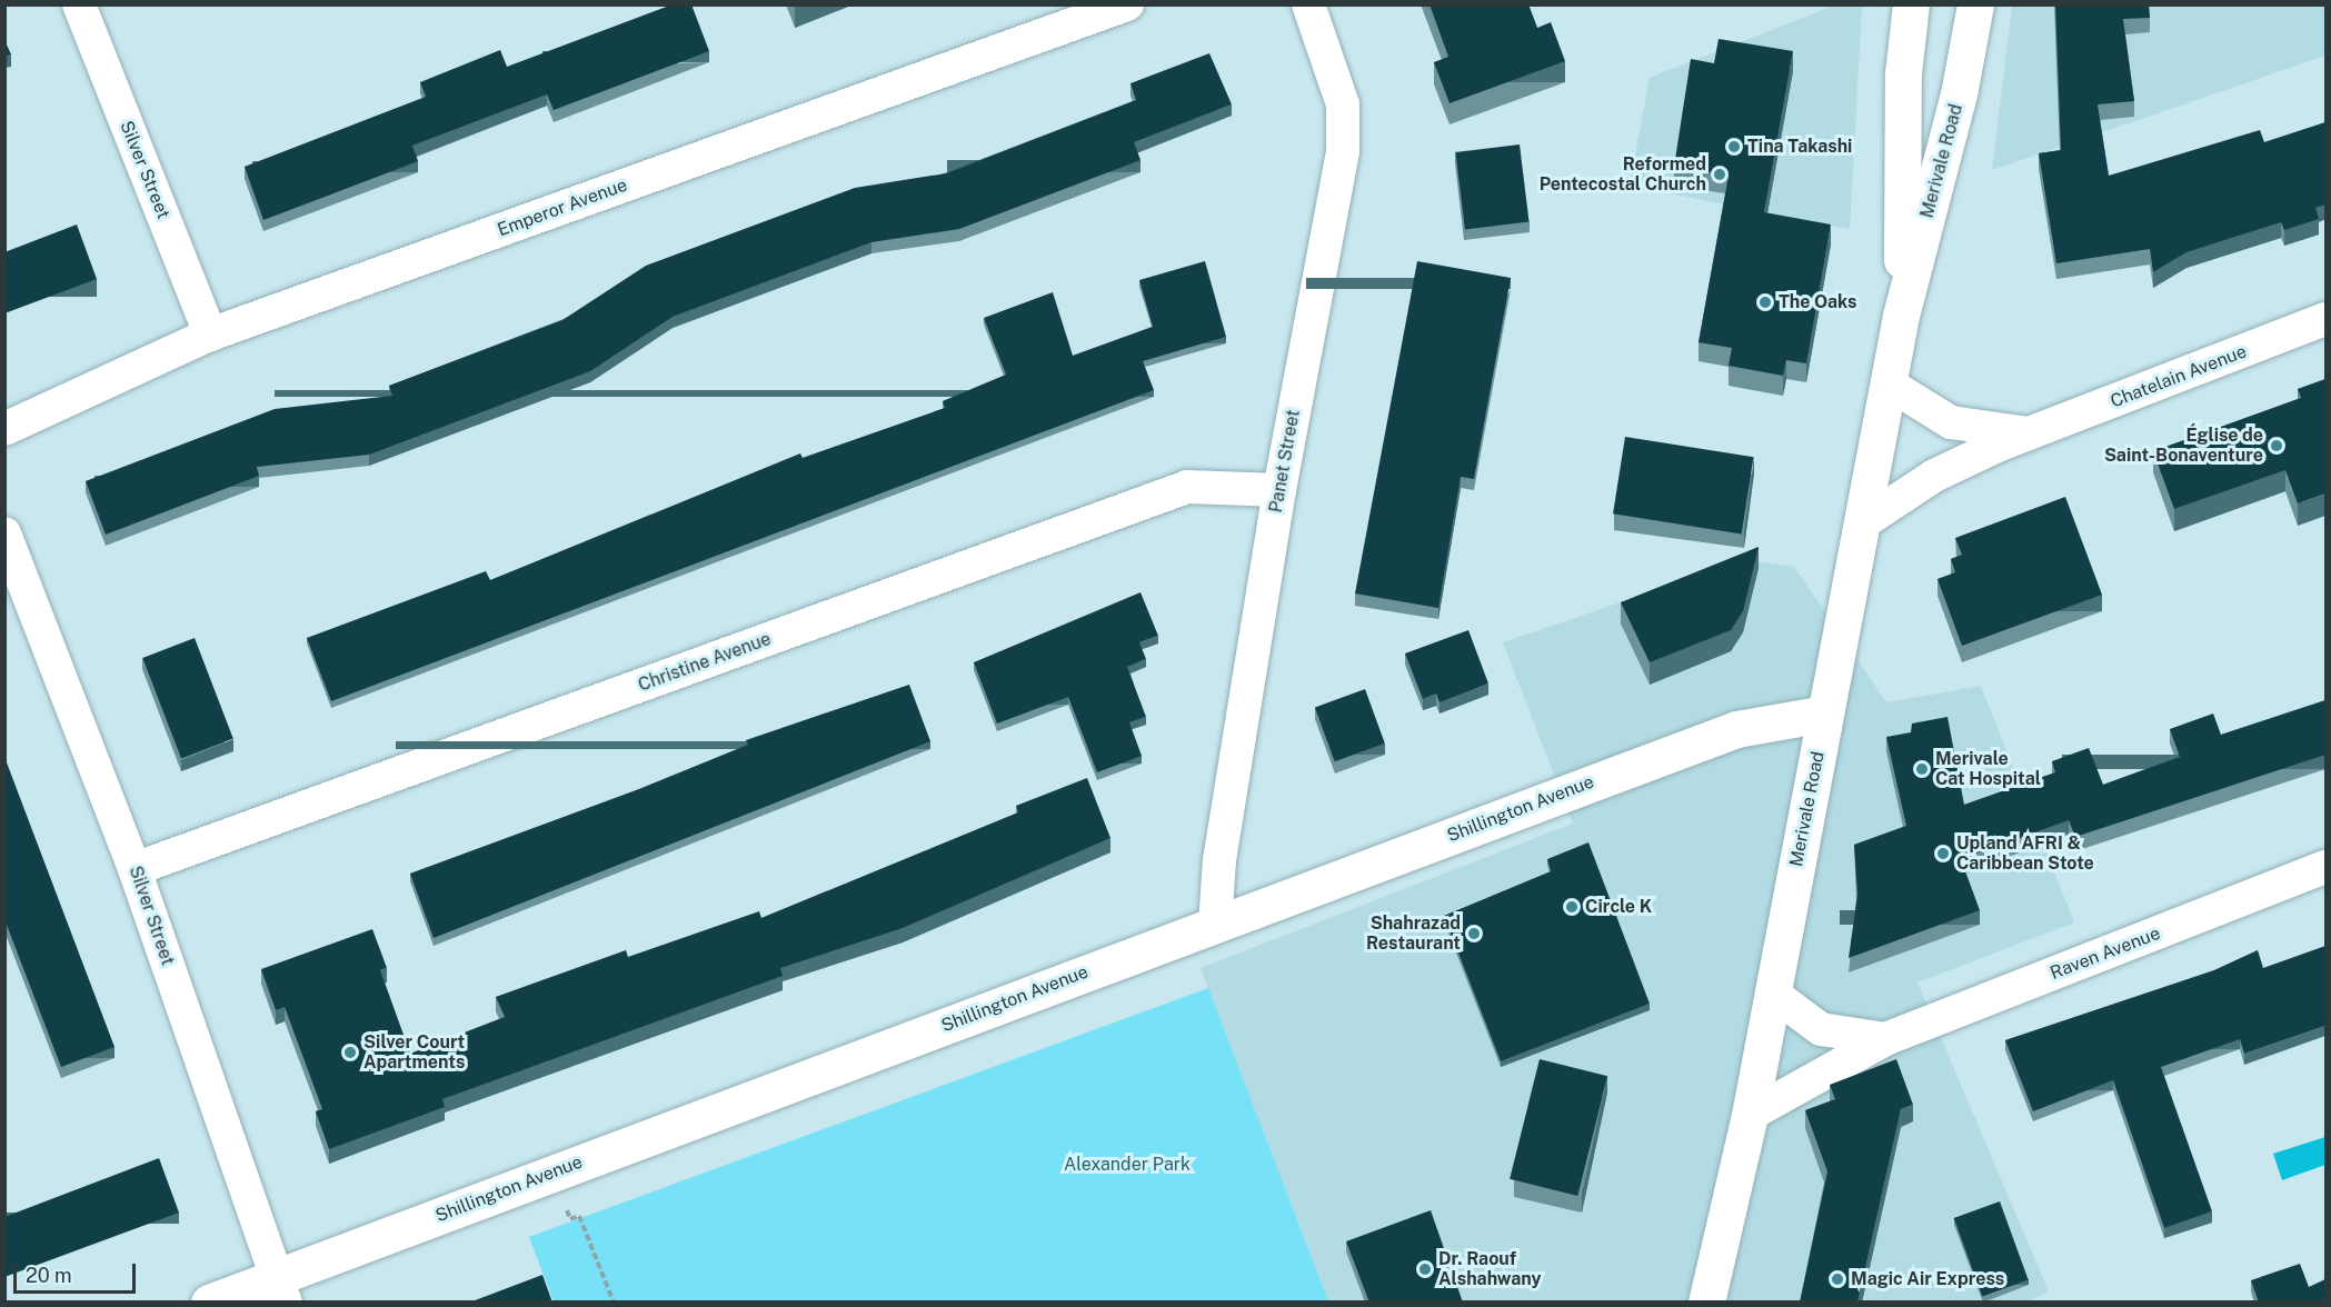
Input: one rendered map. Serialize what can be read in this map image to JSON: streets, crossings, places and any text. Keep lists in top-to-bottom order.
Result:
{
  "streets": {
    "street": [
      "Merivale Road",
      "Silver Street",
      "Emperor Avenue",
      "Chatelain Avenue",
      "Panet Street",
      "Christine Avenue",
      "Shillington Avenue",
      "Raven Avenue"
    ]
  },
  "crossings": [
    ["Merivale Road", "Chatelain Avenue"],
    ["Merivale Road", "Shillington Avenue"],
    ["Merivale Road", "Raven Avenue"],
    ["Silver Street", "Emperor Avenue"],
    ["Silver Street", "Christine Avenue"],
    ["Silver Street", "Shillington Avenue"],
    ["Panet Street", "Christine Avenue"],
    ["Panet Street", "Shillington Avenue"]
  ],
  "parks": ["Alexander Park"],
  "places": [
    "Tina Takashi",
    "Reformed Pentecostal Church",
    "The Oaks",
    "Église de Saint-Bonaventure",
    "Merivale Cat Hospital",
    "Upland AFRI & Caribbean Stote",
    "Circle K",
    "Shahrazad Restaurant",
    "Silver Court Apartments",
    "Dr. Raouf Alshahwany",
    "Magic Air Express"
  ],
  "scale_bar": "20 m"
}
